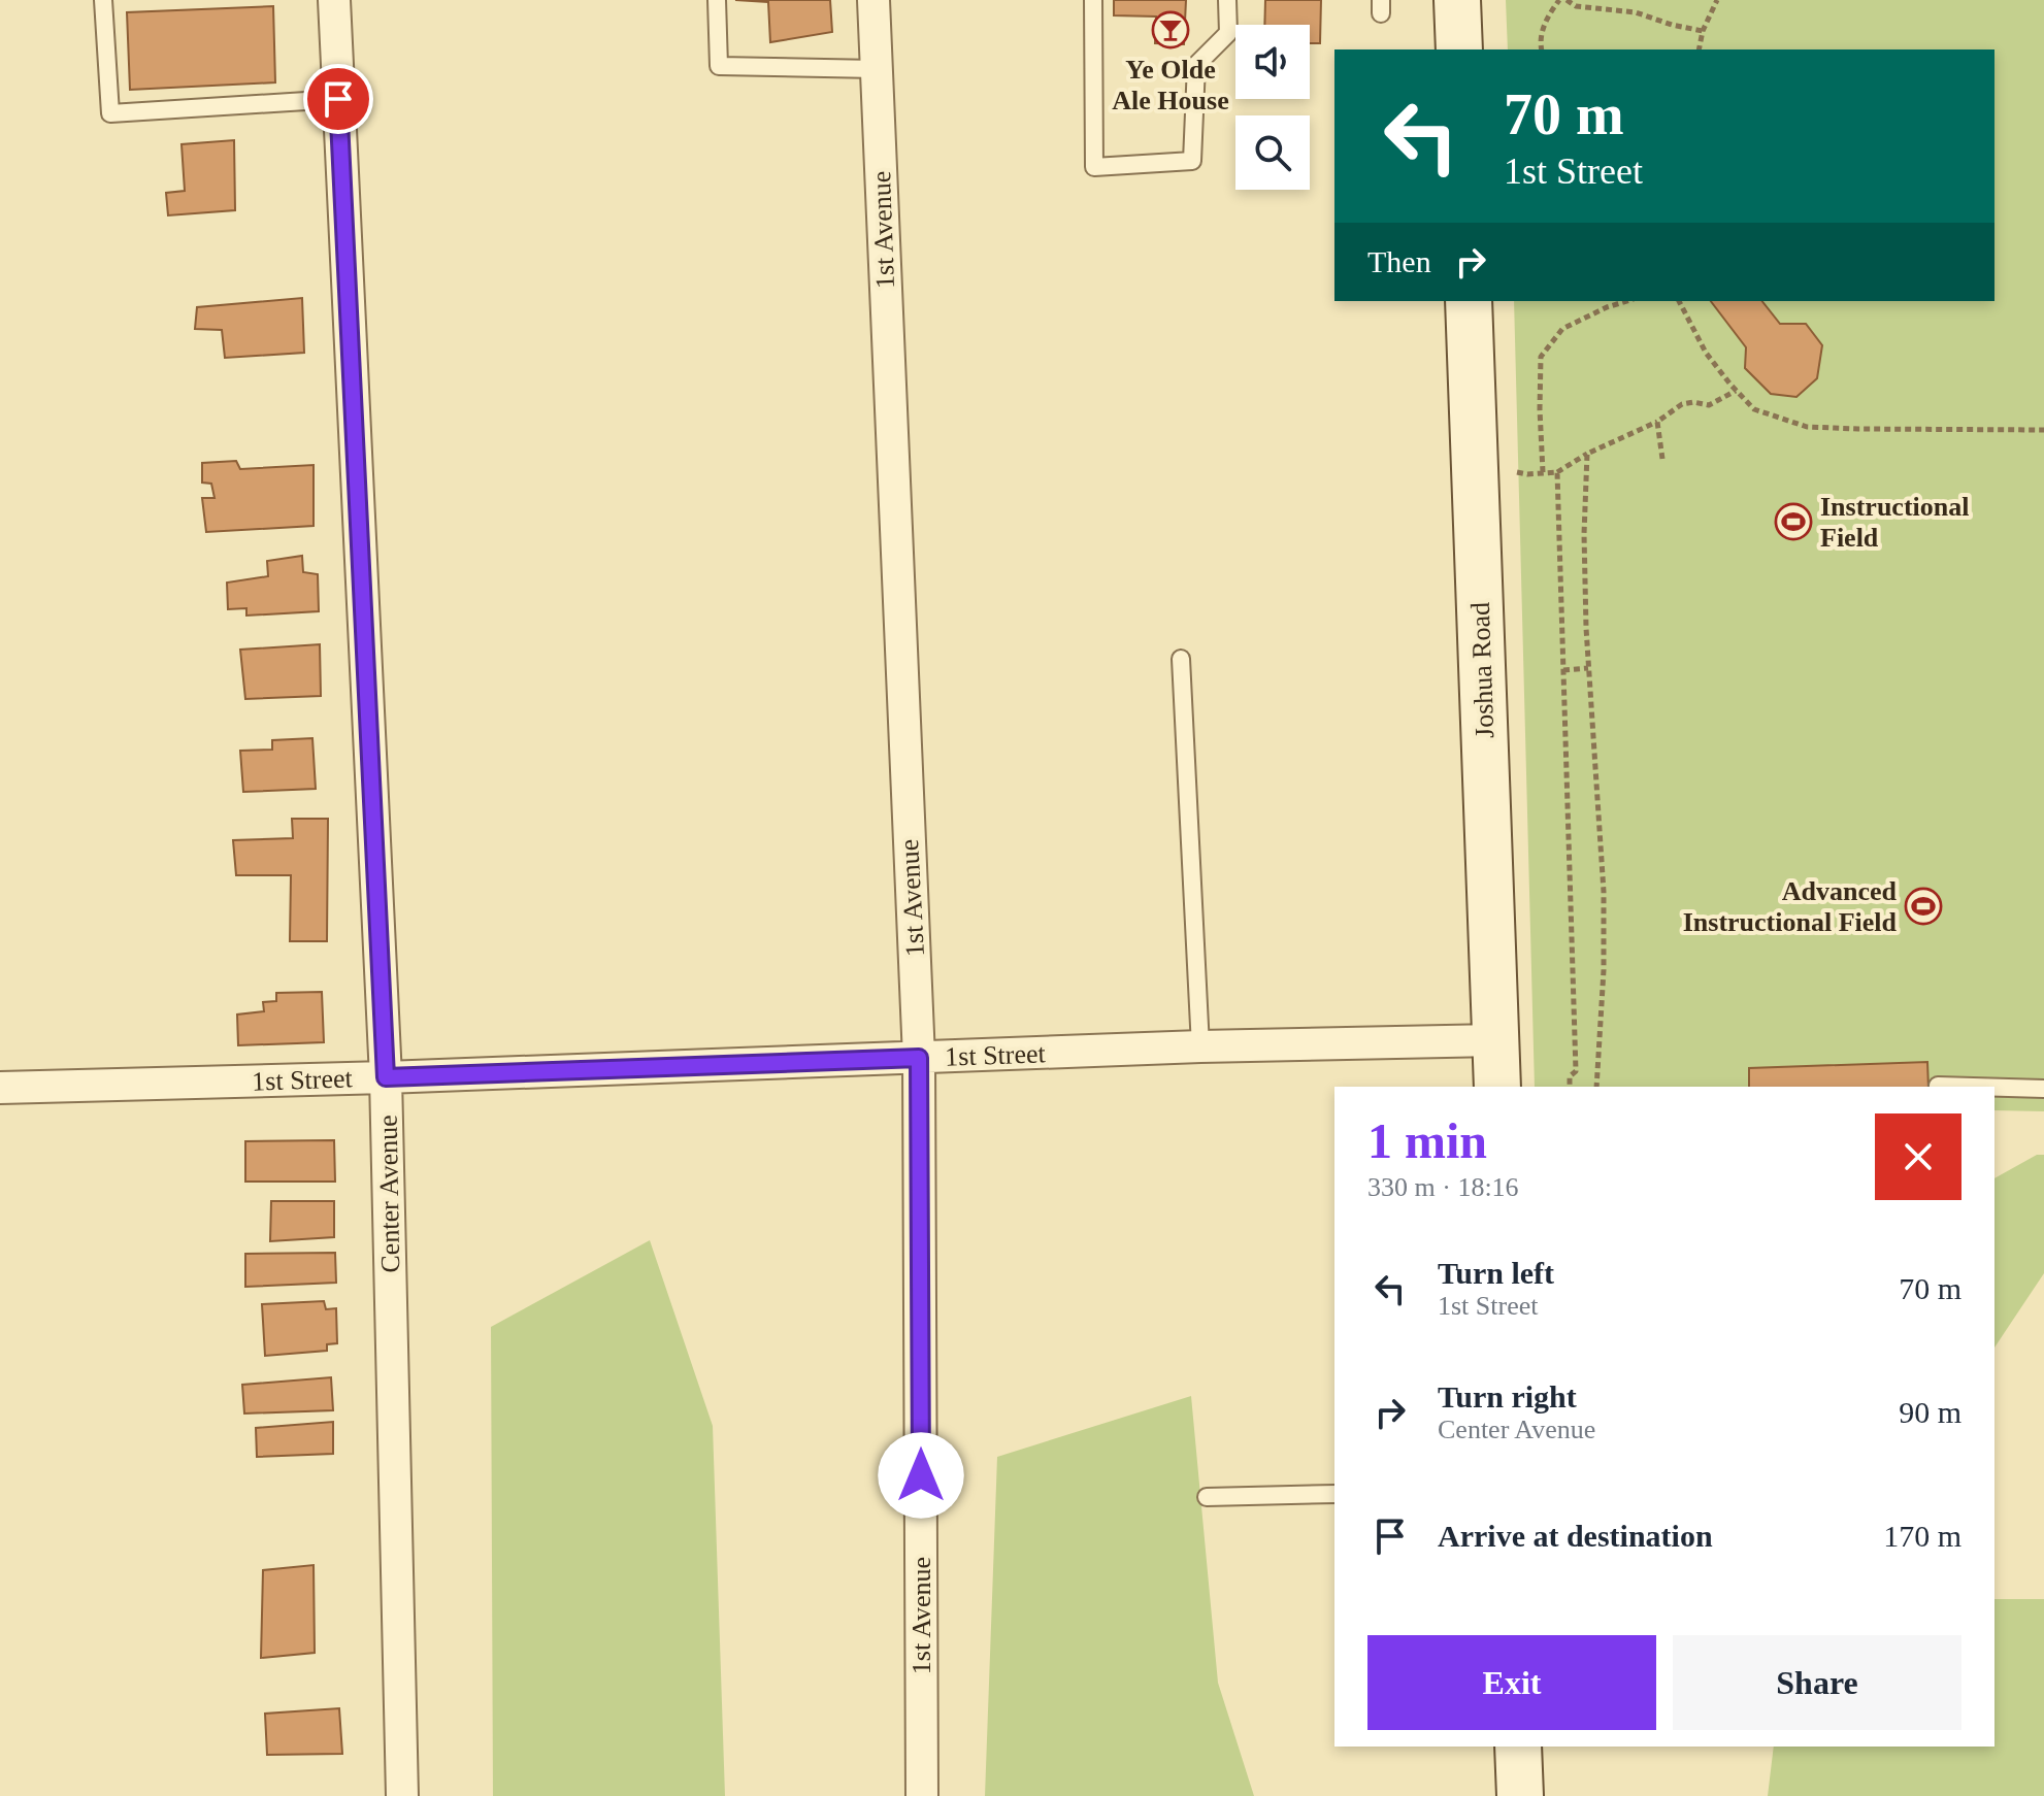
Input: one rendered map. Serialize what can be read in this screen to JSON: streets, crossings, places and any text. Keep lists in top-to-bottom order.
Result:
{
  "streets": {
    "main road": ["Joshua Road"],
    "street": ["1st Avenue", "1st Street", "Center Avenue"]
  },
  "crossings": [
    ["1st Avenue", "1st Street"],
    ["Joshua Road", "1st Street"],
    ["1st Street", "Center Avenue"]
  ],
  "places": {
    "bar": ["Ye Olde Ale House"],
    "sports": ["Instructional Field", "Advanced Instructional Field"]
  },
  "page": {
    "turn": ["70 m", "1st Street"],
    "then": "Then",
    "heading": ["1 min", "330 m · 18:16"],
    "list": [
      {
        "name": "Turn left",
        "note": "1st Street",
        "value": "70 m"
      },
      {
        "name": "Turn right",
        "note": "Center Avenue",
        "value": "90 m"
      },
      {
        "name": "Arrive at destination",
        "value": "170 m"
      }
    ],
    "buttons": ["Exit", "Share"]
  }
}
